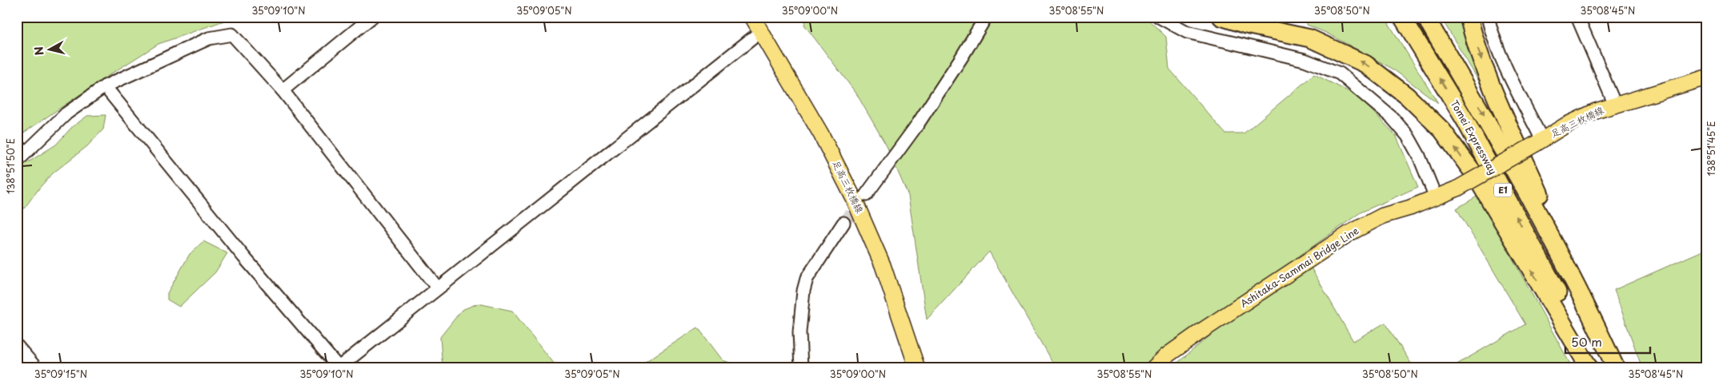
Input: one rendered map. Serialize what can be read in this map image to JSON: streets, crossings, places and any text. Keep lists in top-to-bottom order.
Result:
{
  "streets": {
    "highway": ["Tomei Expressway", "E1"],
    "main road": ["足高三枚橋線", "Ashitaka-Sammai Bridge Line"]
  },
  "crossings": [
    ["足高三枚橋線", "Ashitaka-Sammai Bridge Line"]
  ],
  "scale_bar": "50 m",
  "north": "left",
  "coordinates": [
    "35°09'10\"N",
    "35°09'05\"N",
    "35°09'00\"N",
    "35°08'55\"N",
    "35°08'50\"N",
    "35°08'45\"N",
    "138°51'45\"E",
    "138°51'50\"E",
    "35°09'15\"N"
  ]
}
